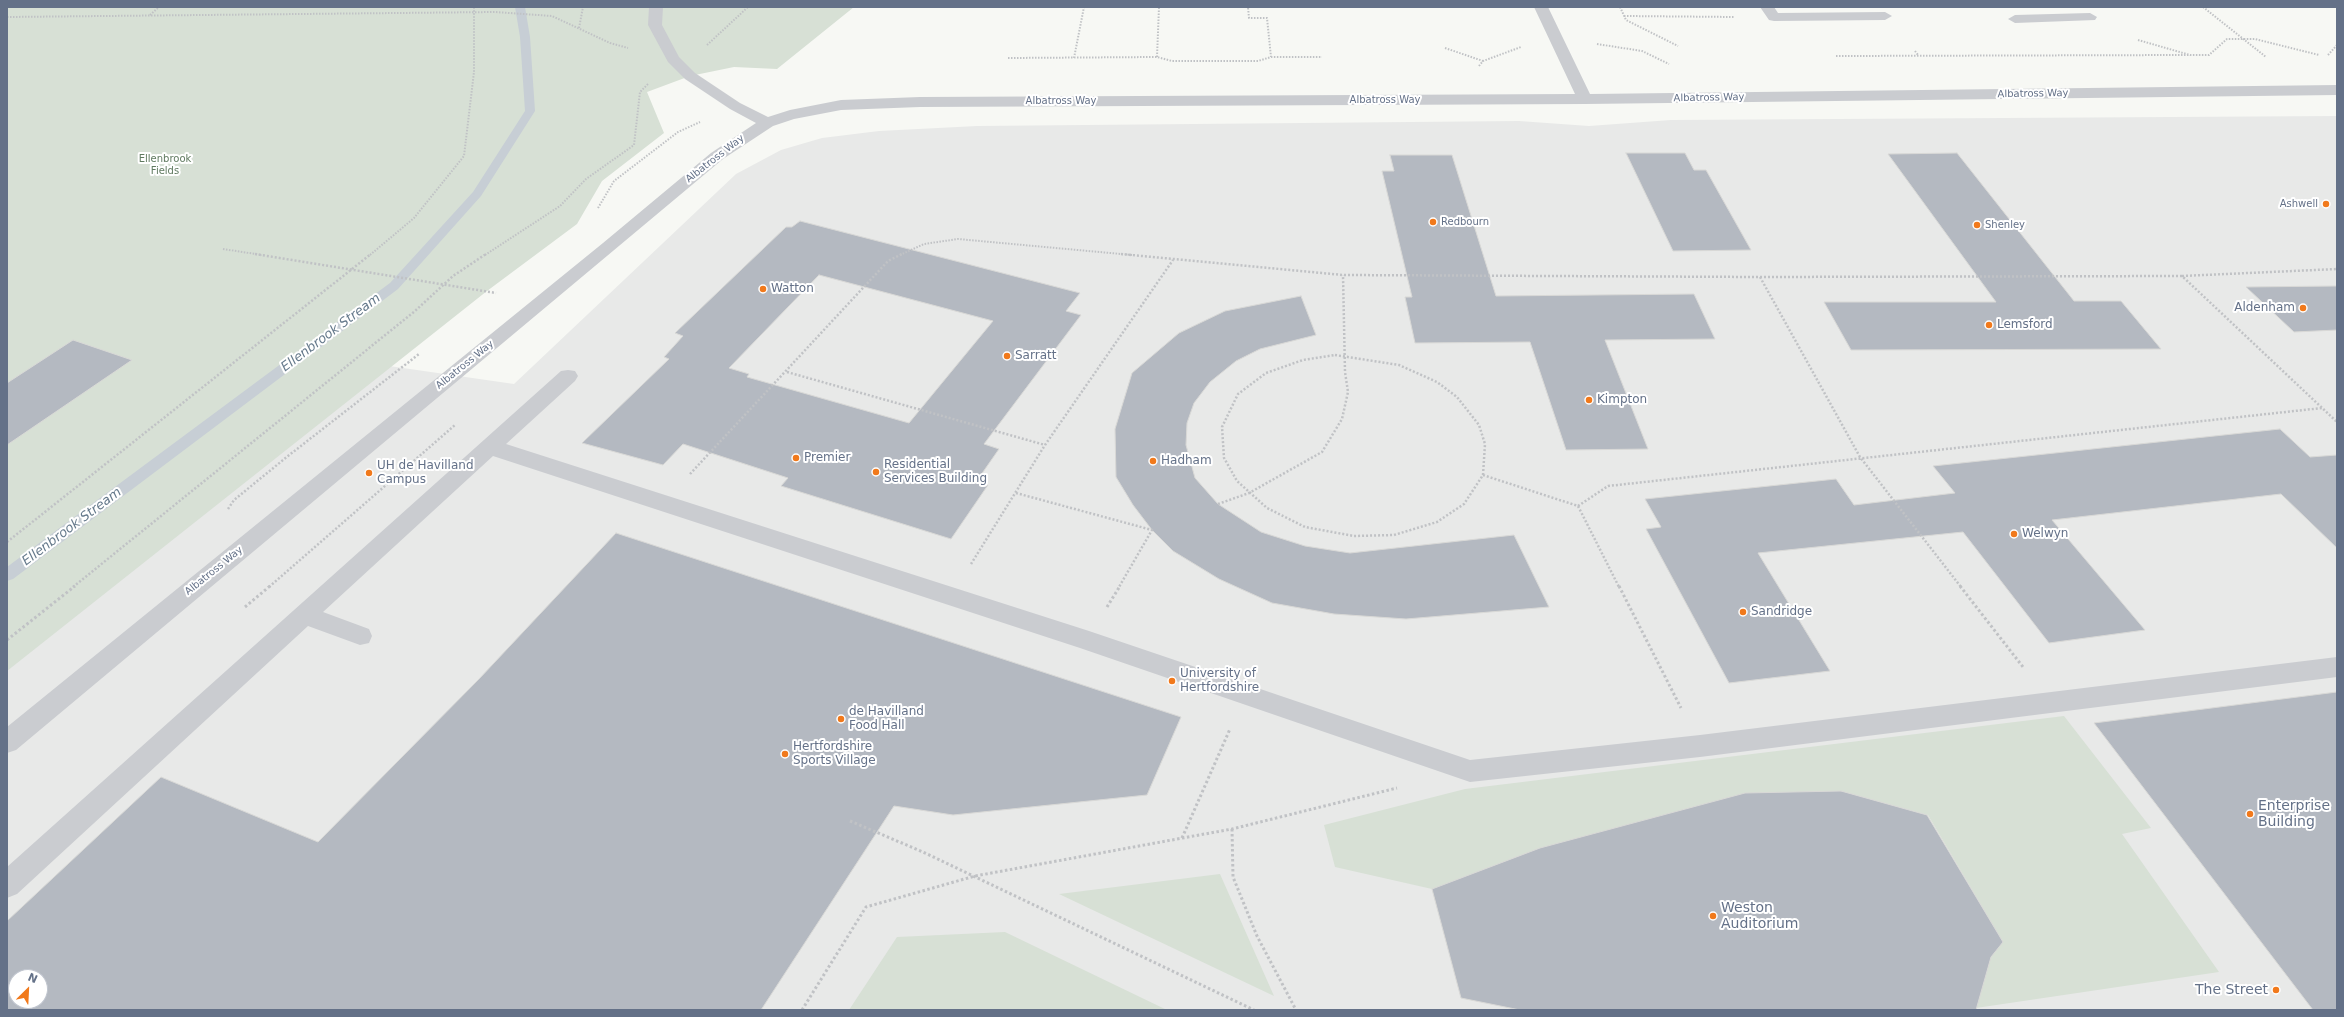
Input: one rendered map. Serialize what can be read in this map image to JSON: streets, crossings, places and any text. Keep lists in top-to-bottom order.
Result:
{
  "streets": {
    "street": ["Albatross Way"]
  },
  "water": ["Ellenbrook Stream"],
  "parks": ["Ellenbrook Fields"],
  "places": [
    "Ashwell",
    "Redbourn",
    "Shenley",
    "Watton",
    "Aldenham",
    "Lemsford",
    "Sarratt",
    "Kimpton",
    "Premier",
    "Hadham",
    "Residential Services Building",
    "UH de Havilland Campus",
    "Welwyn",
    "Sandridge",
    "University of Hertfordshire",
    "de Havilland Food Hall",
    "Hertfordshire Sports Village",
    "Enterprise Building",
    "Weston Auditorium",
    "The Street"
  ],
  "north": "top right"
}
